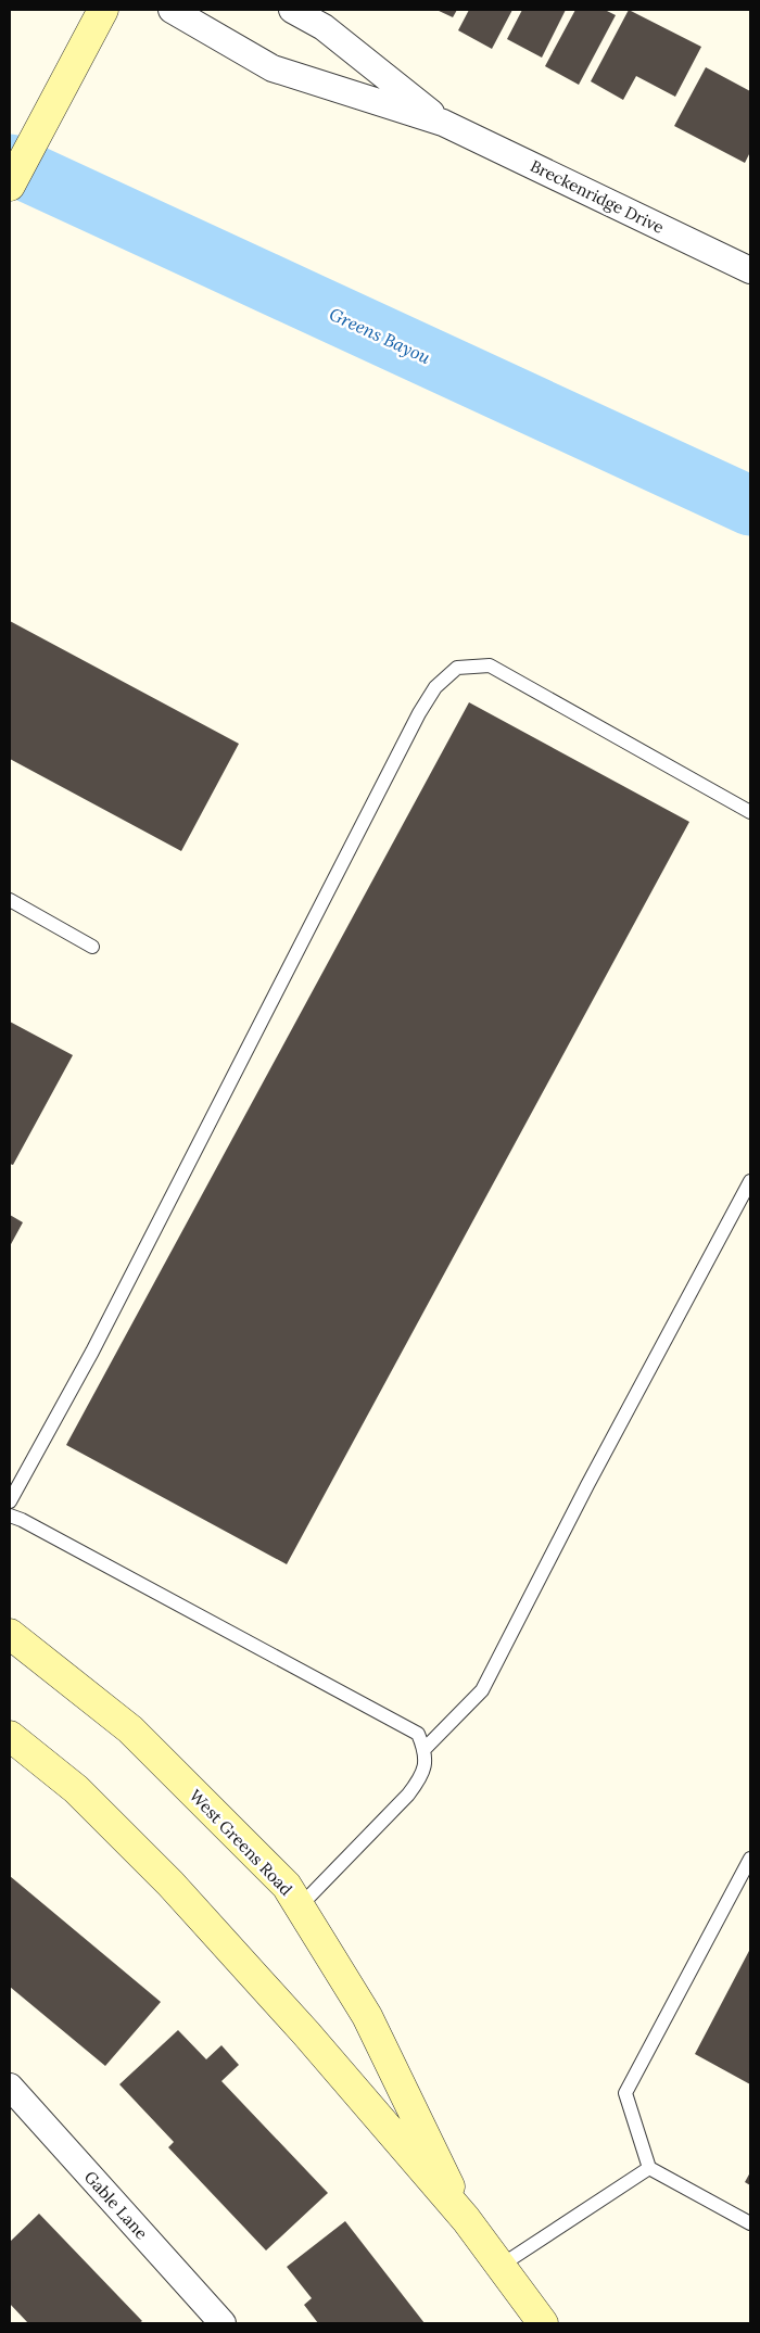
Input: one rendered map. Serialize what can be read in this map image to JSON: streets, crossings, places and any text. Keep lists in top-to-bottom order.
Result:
{
  "streets": {
    "main road": ["West Greens Road"],
    "street": ["Breckenridge Drive", "Gable Lane"]
  },
  "water": ["Greens Bayou"]
}
